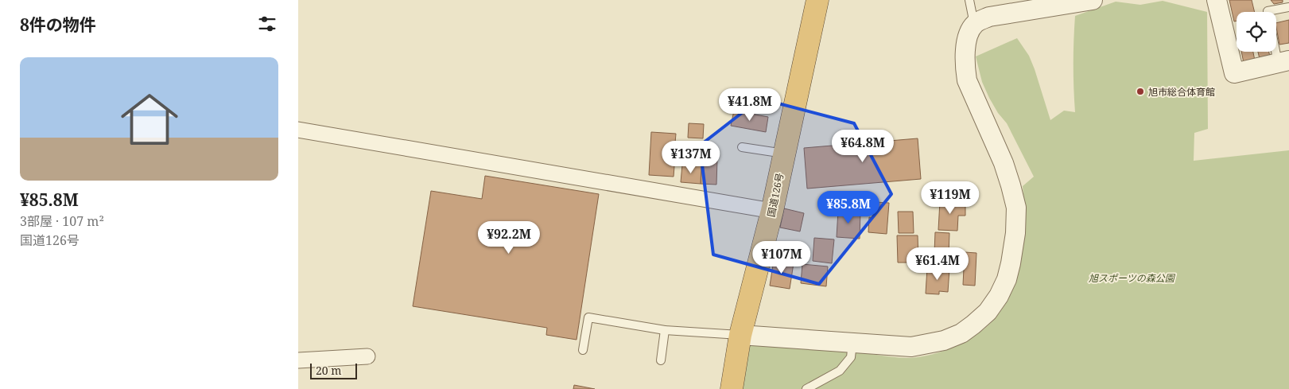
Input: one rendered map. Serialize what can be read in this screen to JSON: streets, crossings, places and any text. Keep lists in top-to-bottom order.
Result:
{
  "streets": {
    "highway": ["国道126号"]
  },
  "parks": ["旭スポーツの森公園"],
  "places": ["旭市総合体育館"],
  "scale_bar": "20 m",
  "page": {
    "heading": "8件の物件",
    "list": [
      {
        "name": "¥85.8M",
        "note": "3部屋 · 107 m² · 国道126号"
      }
    ],
    "price": [
      "¥41.8M",
      "¥64.8M",
      "¥137M",
      "¥119M",
      "¥85.8M",
      "¥92.2M",
      "¥107M",
      "¥61.4M"
    ],
    "scale": "20 m"
  }
}
